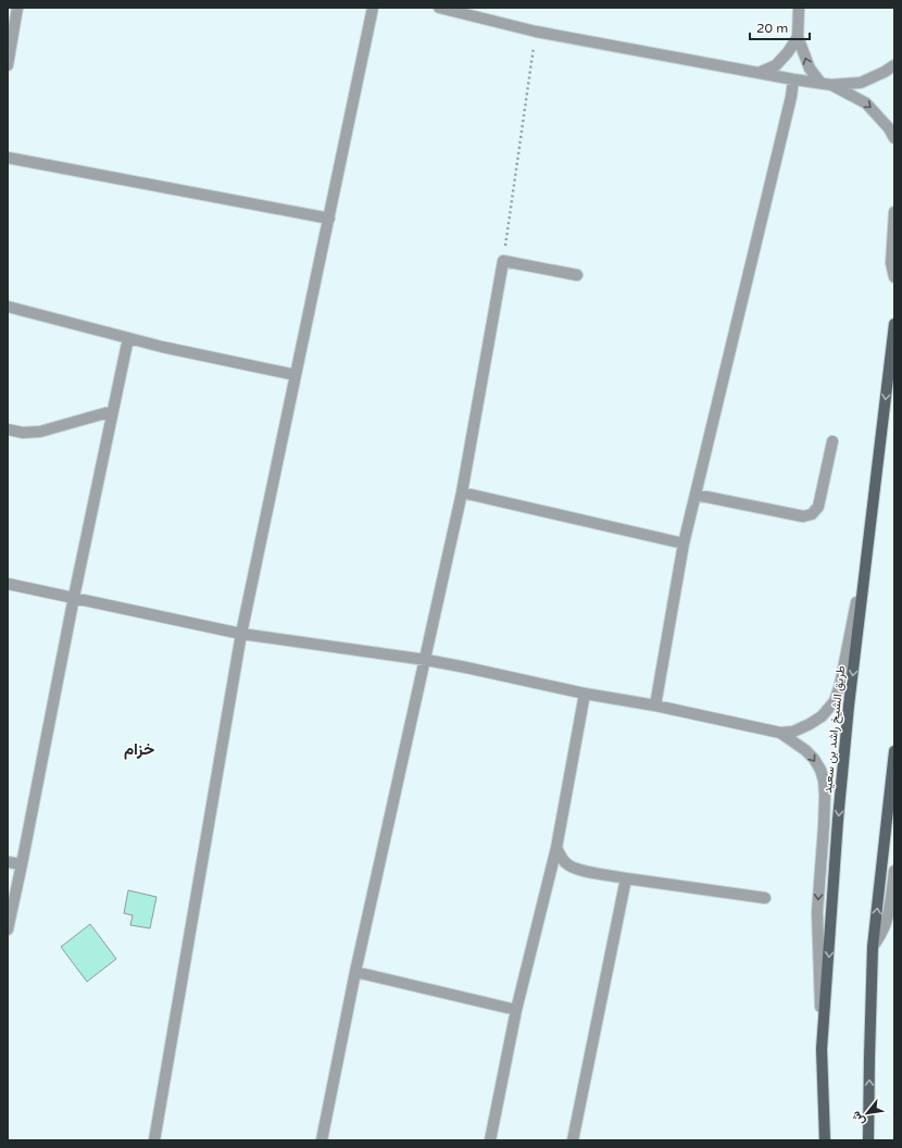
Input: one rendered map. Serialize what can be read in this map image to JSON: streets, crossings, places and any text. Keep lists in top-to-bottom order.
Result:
{
  "streets": {
    "main road": ["طريق الشيخ راشد بن سعيد"]
  },
  "districts": ["خزام"],
  "scale_bar": "20 m",
  "north": "bottom left"
}
